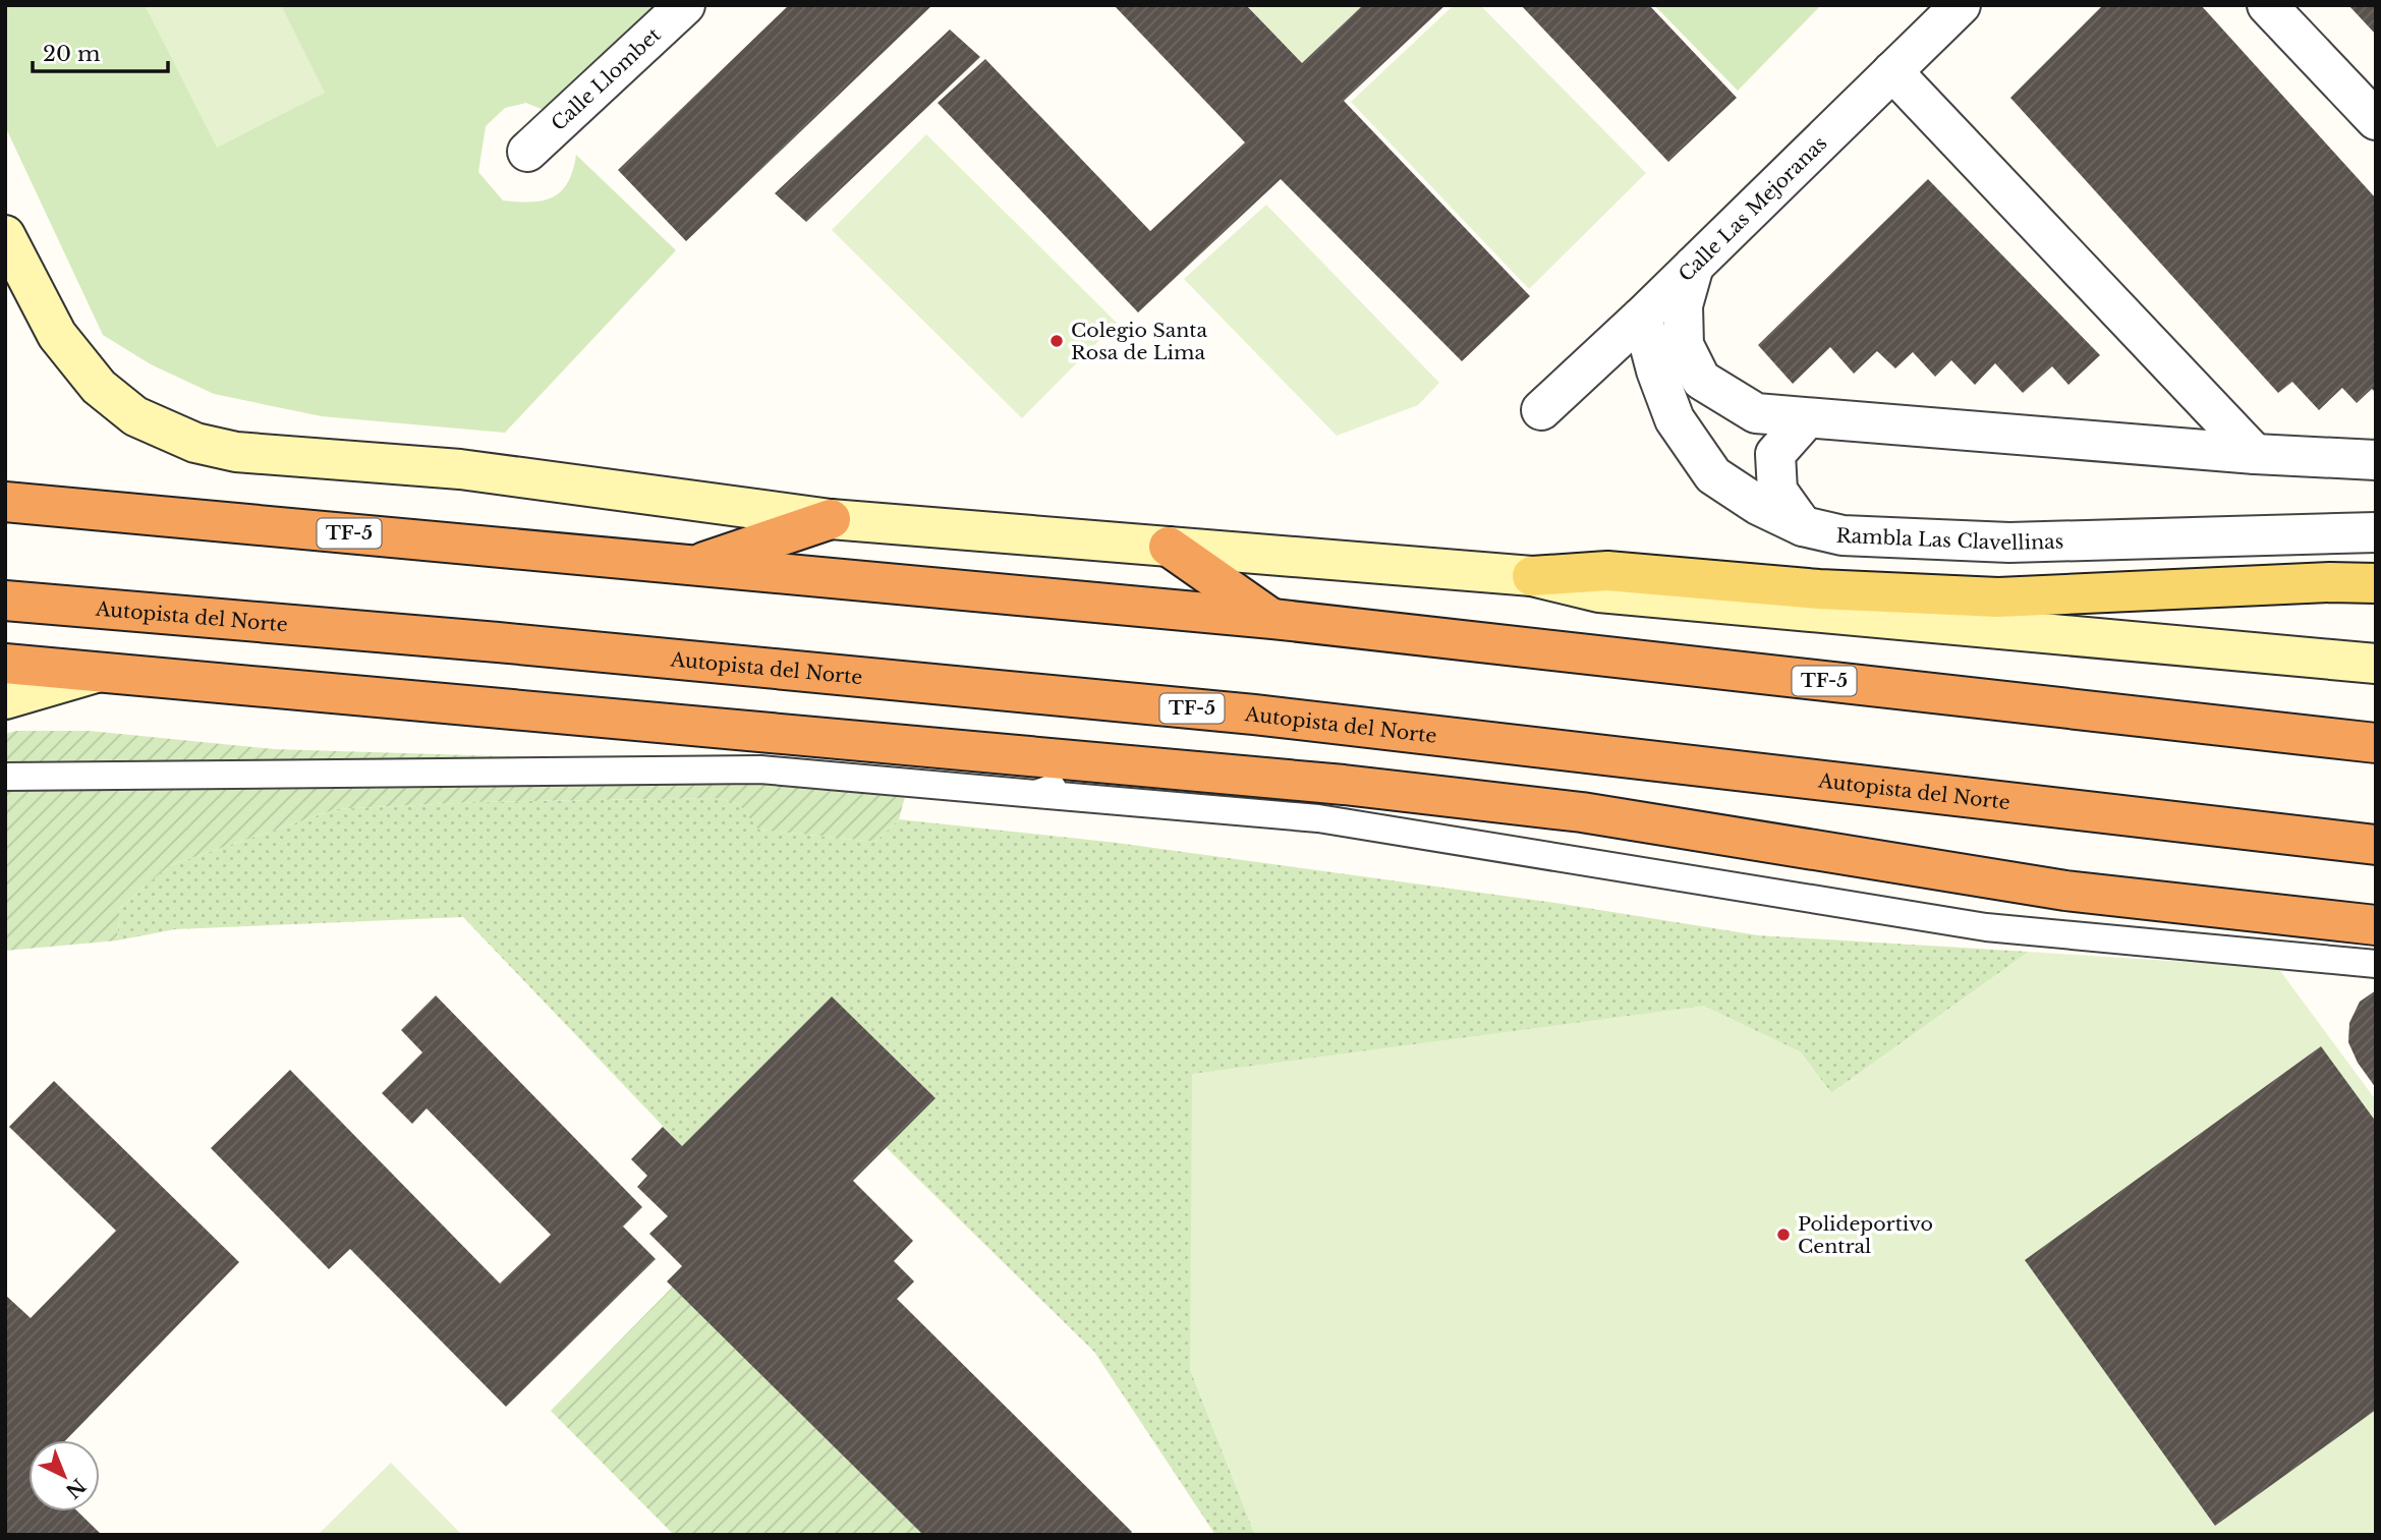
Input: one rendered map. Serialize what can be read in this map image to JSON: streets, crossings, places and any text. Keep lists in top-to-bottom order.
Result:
{
  "streets": {
    "highway": ["TF-5", "Autopista del Norte"],
    "street": ["Calle Llombet", "Calle Las Mejoranas", "Rambla Las Clavellinas"]
  },
  "crossings": [
    ["Calle Las Mejoranas", "Rambla Las Clavellinas"]
  ],
  "places": ["Colegio Santa Rosa de Lima", "Polideportivo Central"],
  "scale_bar": "20 m",
  "north": "bottom right"
}
